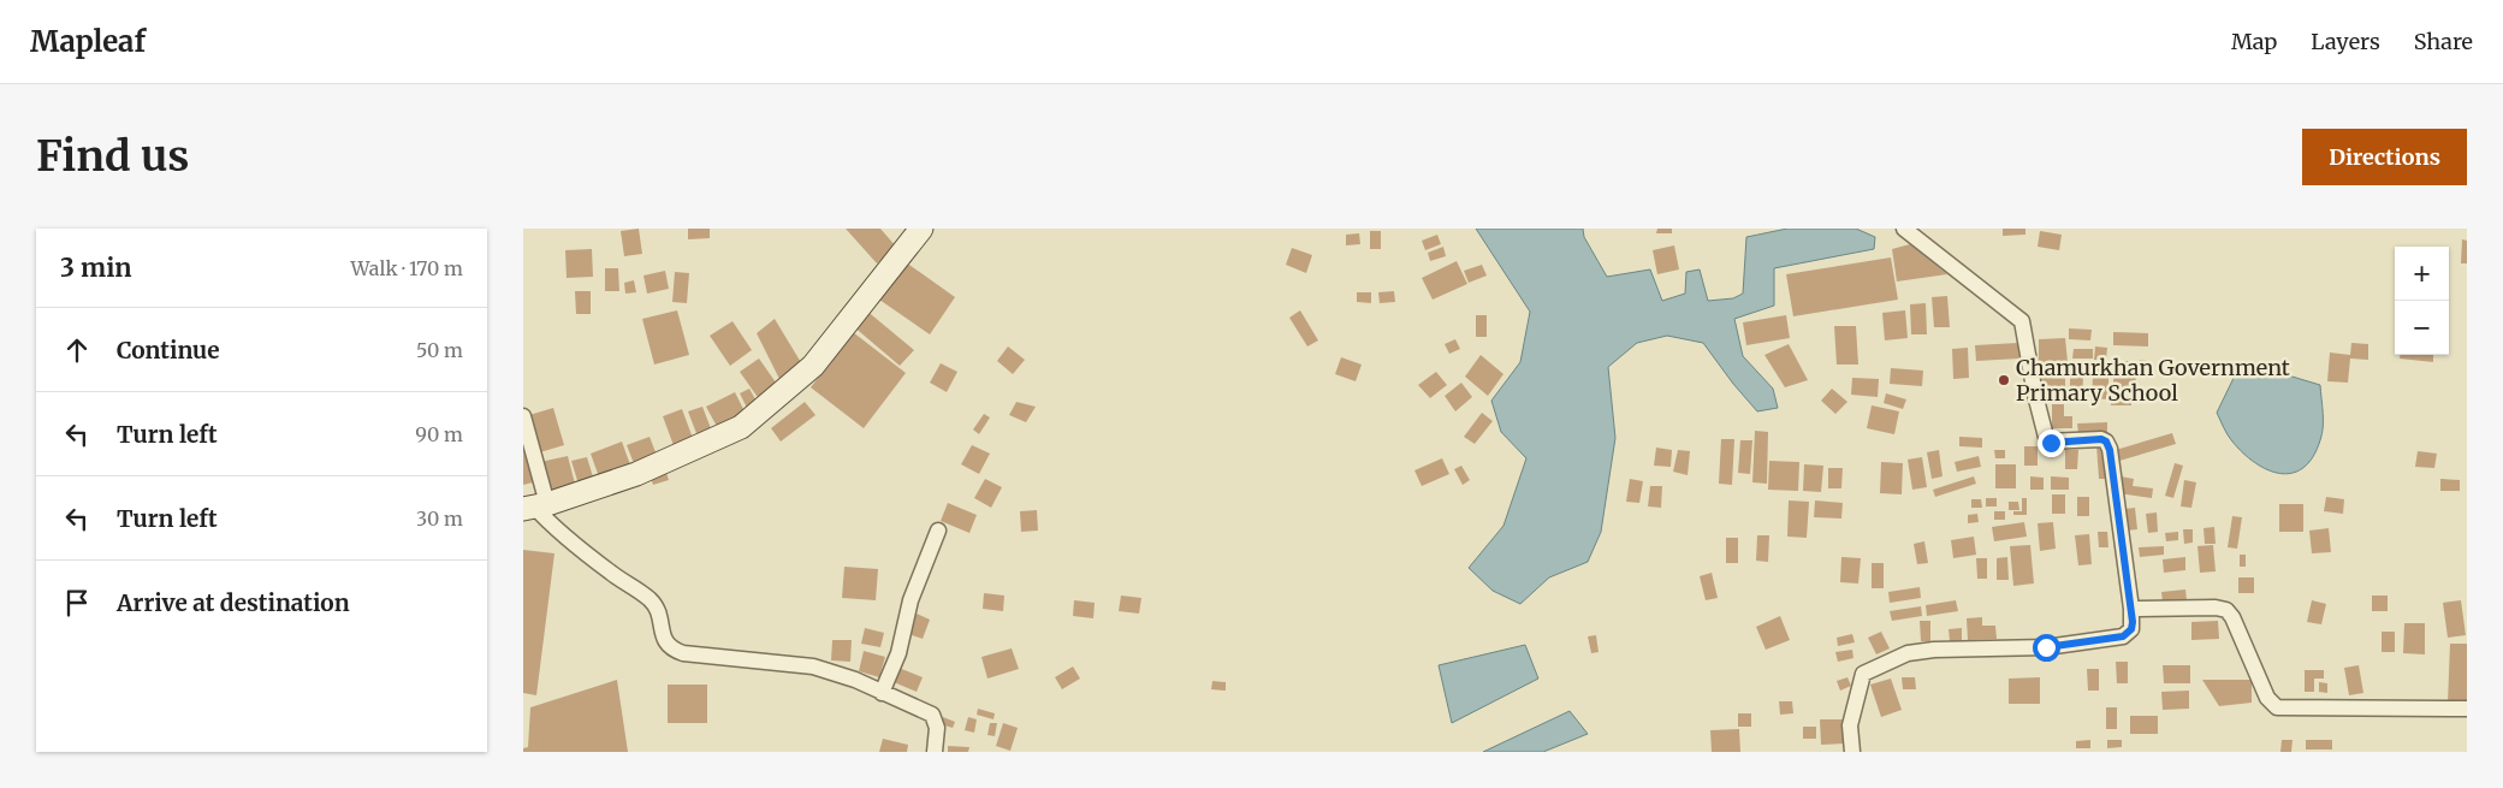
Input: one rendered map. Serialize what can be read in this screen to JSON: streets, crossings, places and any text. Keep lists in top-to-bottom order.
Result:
{
  "places": ["Chamurkhan Government Primary School"],
  "page": {
    "header": "Mapleaf",
    "nav": ["Map", "Layers", "Share"],
    "buttons": "Directions",
    "title": "Find us",
    "heading": ["3 min", "Walk · 170 m"],
    "map_buttons": ["+", "−"],
    "list": [
      ["Continue", "50 m"],
      ["Turn left", "90 m"],
      ["Turn left", "30 m"],
      "Arrive at destination"
    ]
  }
}
